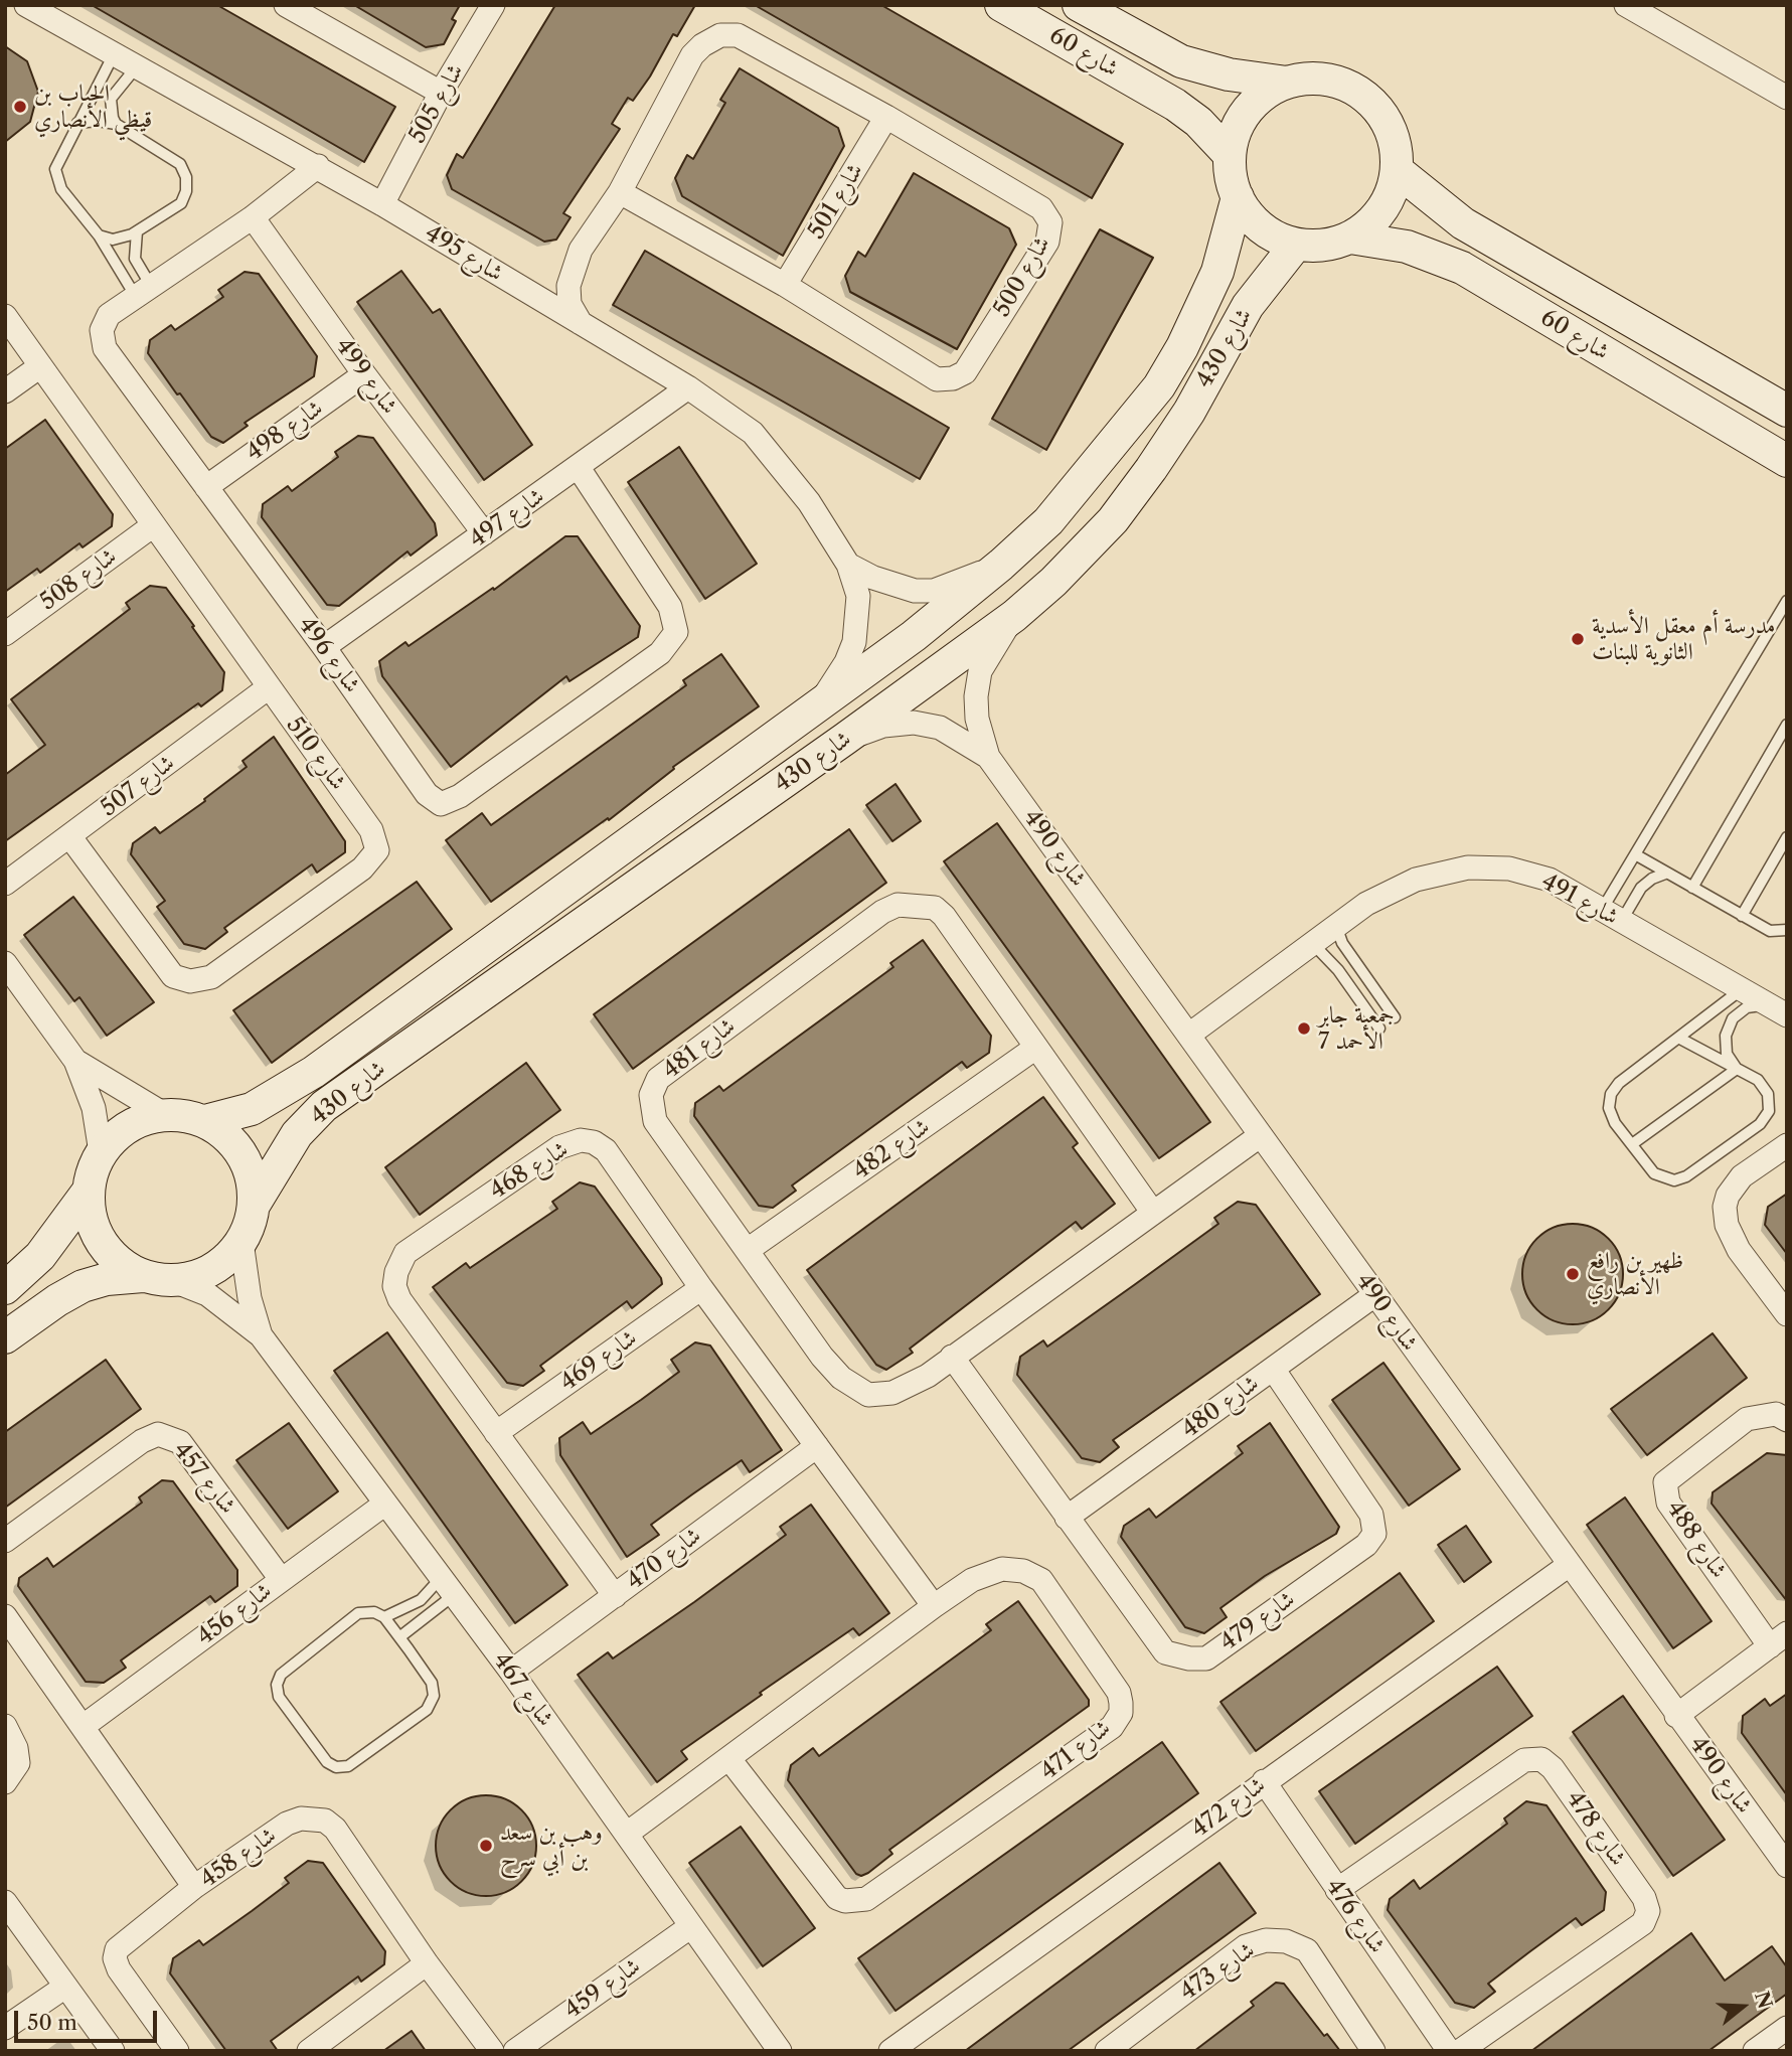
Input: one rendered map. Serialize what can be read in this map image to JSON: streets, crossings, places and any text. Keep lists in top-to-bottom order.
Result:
{
  "streets": {
    "street": [
      "شارع 60",
      "شارع 505",
      "شارع 501",
      "شارع 495",
      "شارع 500",
      "شارع 430",
      "شارع 499",
      "شارع 498",
      "شارع 497",
      "شارع 508",
      "شارع 496",
      "شارع 510",
      "شارع 507",
      "شارع 490",
      "شارع 491",
      "شارع 481",
      "شارع 482",
      "شارع 468",
      "شارع 469",
      "شارع 480",
      "شارع 457",
      "شارع 488",
      "شارع 470",
      "شارع 456",
      "شارع 479",
      "شارع 467",
      "شارع 471",
      "شارع 472",
      "شارع 478",
      "شارع 458",
      "شارع 476",
      "شارع 473",
      "شارع 459"
    ]
  },
  "crossings": [
    ["شارع 60", "شارع 430"],
    ["شارع 505", "شارع 495"],
    ["شارع 501", "شارع 500"],
    ["شارع 495", "شارع 500"],
    ["شارع 495", "شارع 430"],
    ["شارع 495", "شارع 497"],
    ["شارع 495", "شارع 496"],
    ["شارع 430", "شارع 490"],
    ["شارع 430", "شارع 467"],
    ["شارع 499", "شارع 498"],
    ["شارع 499", "شارع 497"],
    ["شارع 499", "شارع 496"],
    ["شارع 498", "شارع 496"],
    ["شارع 497", "شارع 496"],
    ["شارع 508", "شارع 510"],
    ["شارع 510", "شارع 507"],
    ["شارع 490", "شارع 491"],
    ["شارع 490", "شارع 481"],
    ["شارع 490", "شارع 480"],
    ["شارع 490", "شارع 472"],
    ["شارع 481", "شارع 482"],
    ["شارع 481", "شارع 479"],
    ["شارع 468", "شارع 469"],
    ["شارع 468", "شارع 470"],
    ["شارع 468", "شارع 471"],
    ["شارع 480", "شارع 479"],
    ["شارع 457", "شارع 456"],
    ["شارع 470", "شارع 467"],
    ["شارع 456", "شارع 467"],
    ["شارع 467", "شارع 471"],
    ["شارع 467", "شارع 459"],
    ["شارع 472", "شارع 476"],
    ["شارع 478", "شارع 476"]
  ],
  "places": [
    "الحباب بن قيظي الأنصاري",
    "مدرسة أم معقل الأسدية الثانوية للبنات",
    "جمعية جابر الأحمد 7",
    "ظهير بن رافع الأنصاري",
    "وهب بن سعد بن أبي سرح"
  ],
  "scale_bar": "50 m",
  "north": "right"
}
